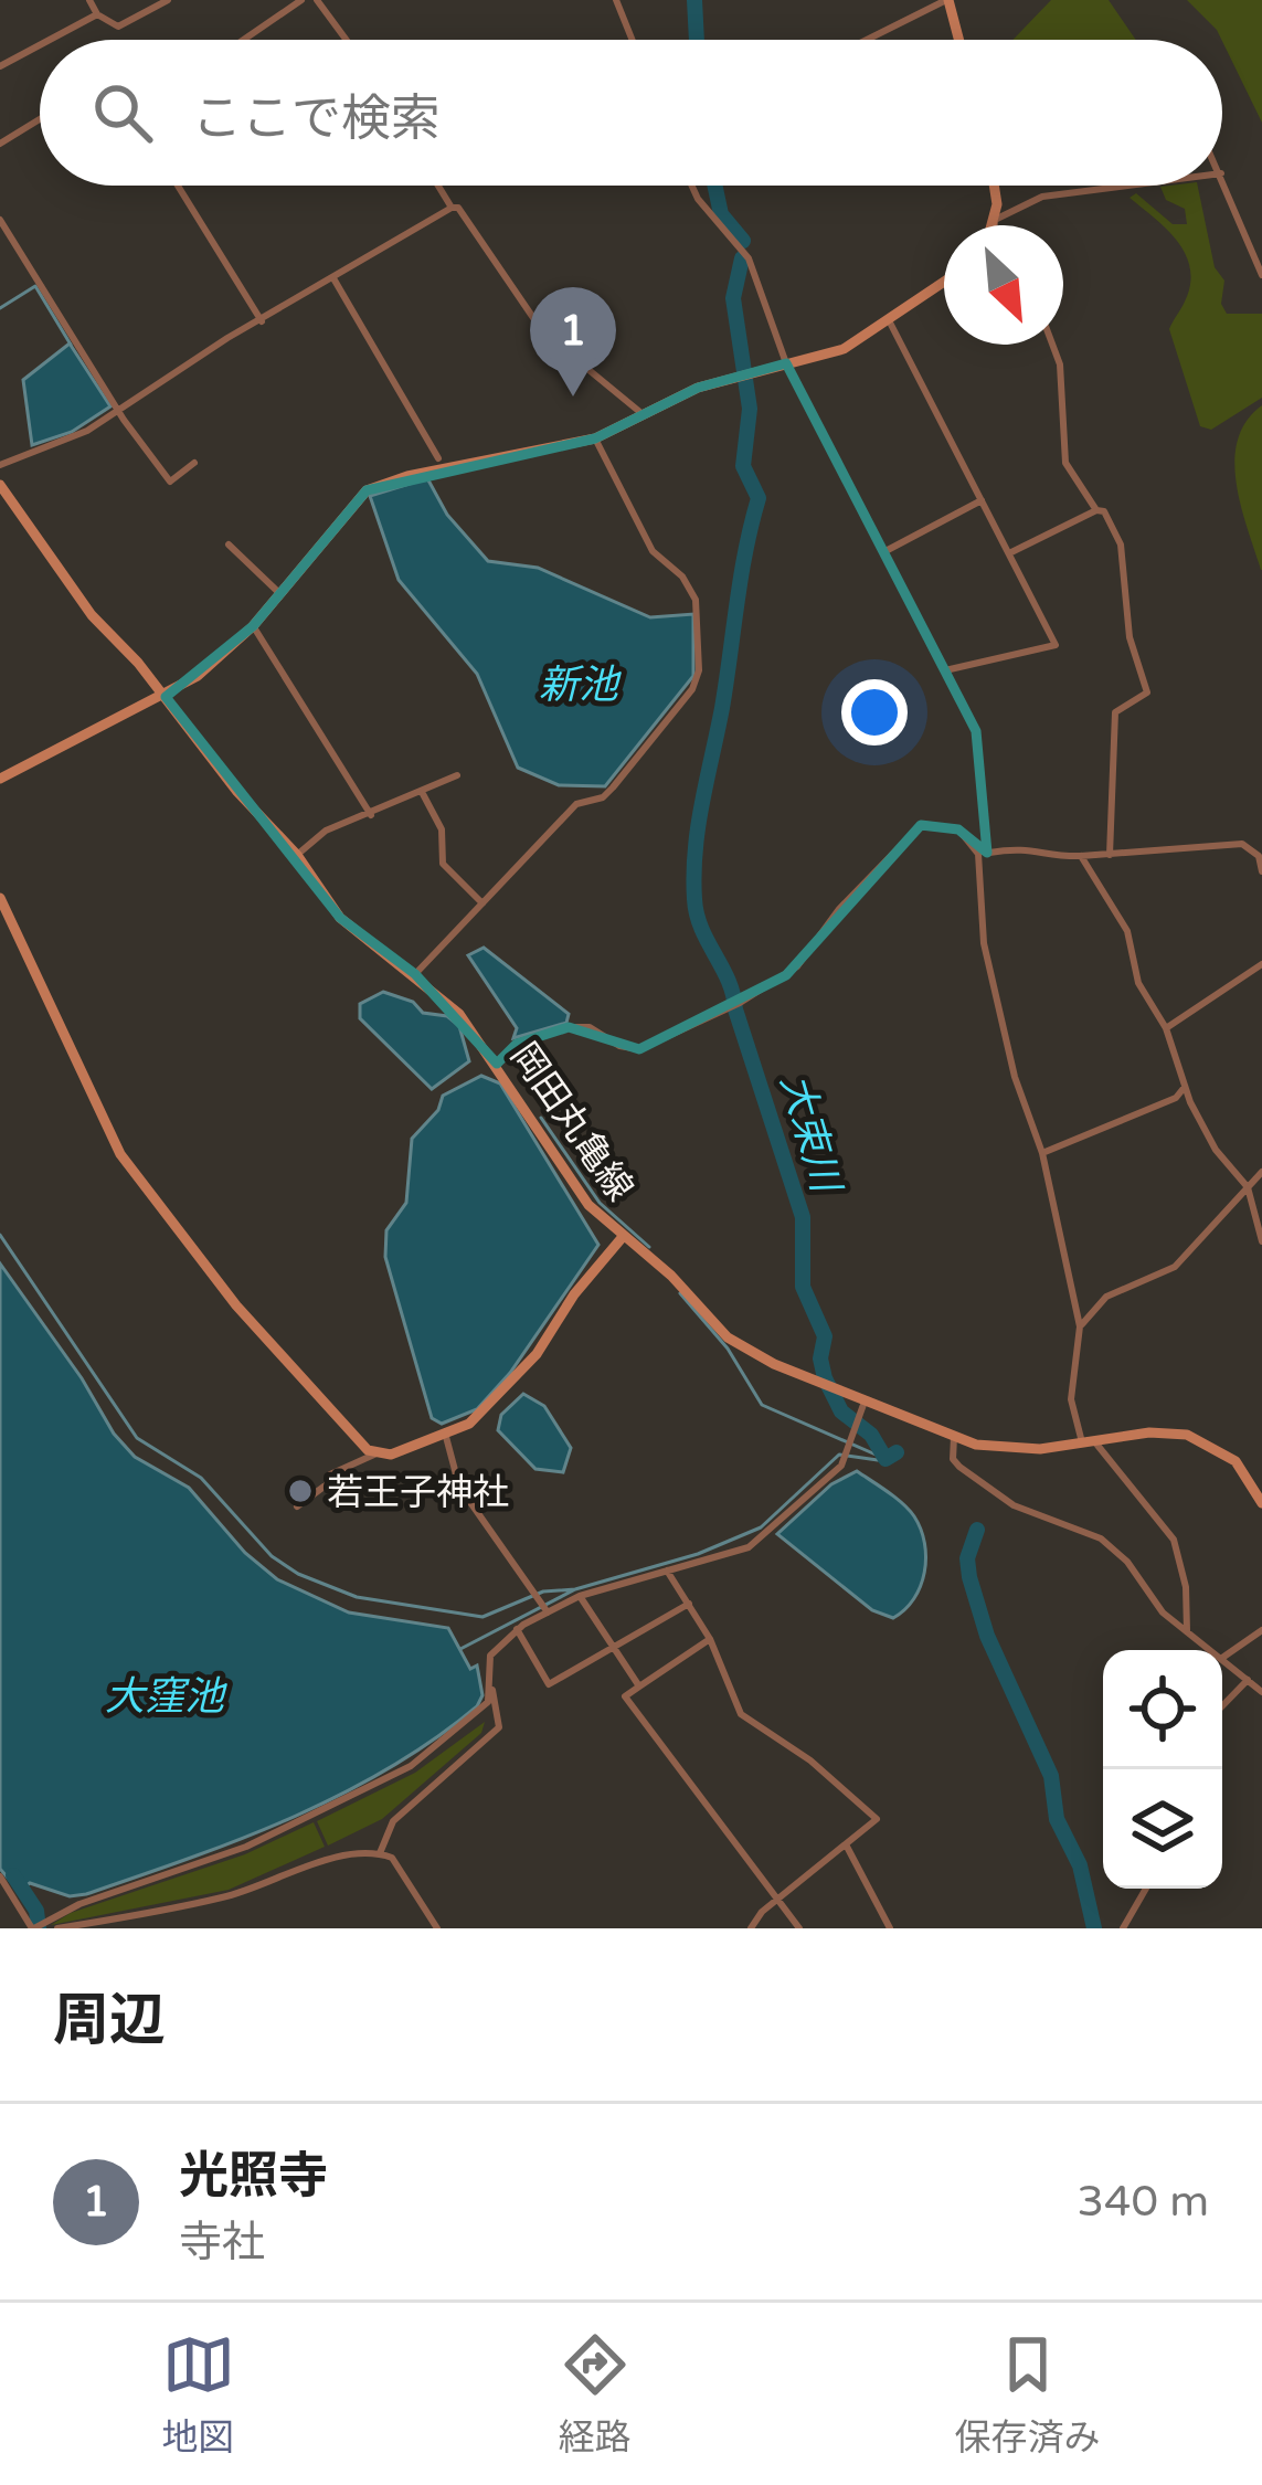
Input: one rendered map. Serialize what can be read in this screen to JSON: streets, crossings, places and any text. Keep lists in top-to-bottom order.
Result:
{
  "streets": {
    "street": ["岡田丸亀線"]
  },
  "water": ["新池", "大束川", "大窪池"],
  "places": ["若王子神社"],
  "north": "bottom right",
  "page": {
    "search": "ここで検索",
    "pins": "1",
    "heading": "周辺",
    "list": [
      {
        "mark": "1",
        "name": "光照寺",
        "note": "寺社",
        "value": "340 m"
      }
    ],
    "nav": ["地図", "経路", "保存済み"]
  }
}
